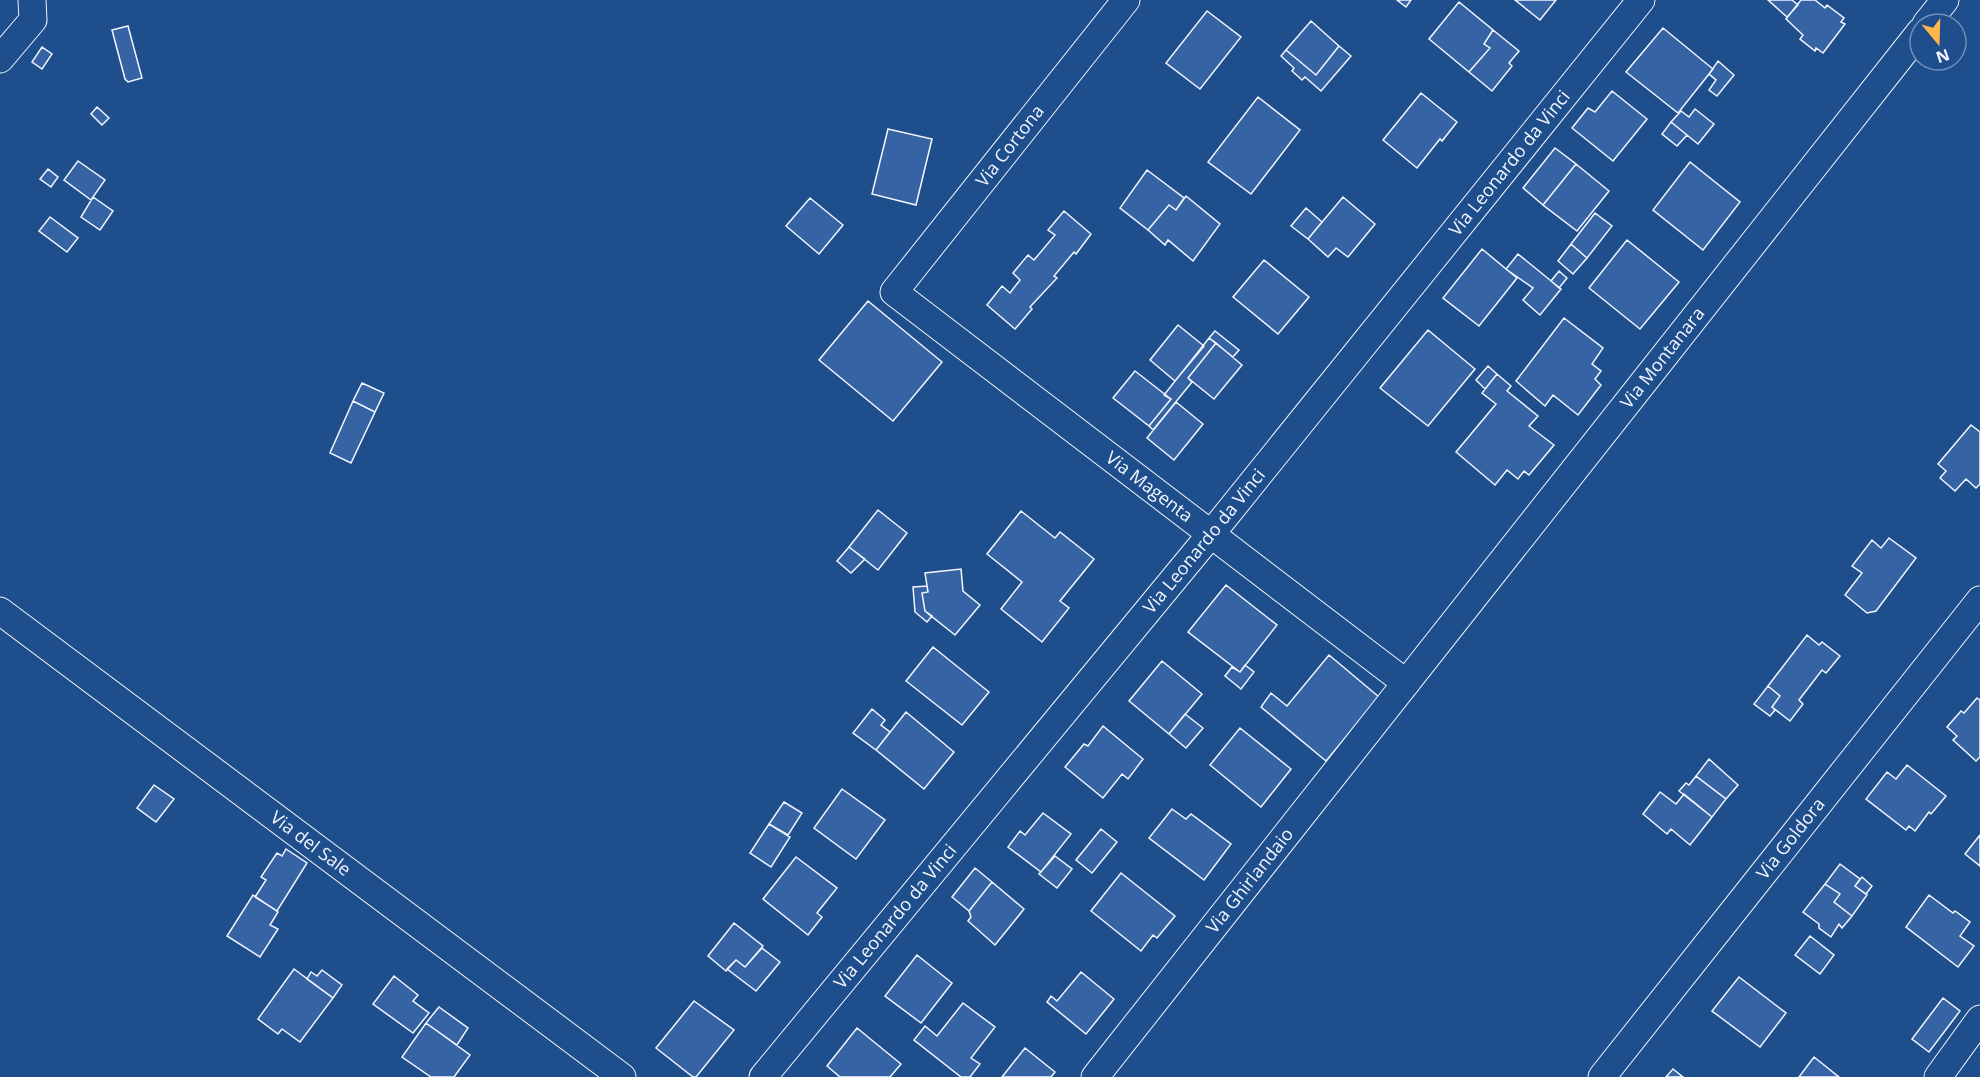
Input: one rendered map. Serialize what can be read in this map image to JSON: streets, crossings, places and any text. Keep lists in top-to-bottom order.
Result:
{
  "streets": {
    "street": [
      "Via Cortona",
      "Via Leonardo da Vinci",
      "Via Montanara",
      "Via Magenta",
      "Via Goldora",
      "Via del Sale",
      "Via Ghirlandaio"
    ]
  },
  "crossings": [
    ["Via Cortona", "Via Magenta"],
    ["Via Leonardo da Vinci", "Via Magenta"],
    ["Via Montanara", "Via Magenta"],
    ["Via Montanara", "Via Ghirlandaio"],
    ["Via Magenta", "Via Ghirlandaio"]
  ],
  "north": "bottom"
}
